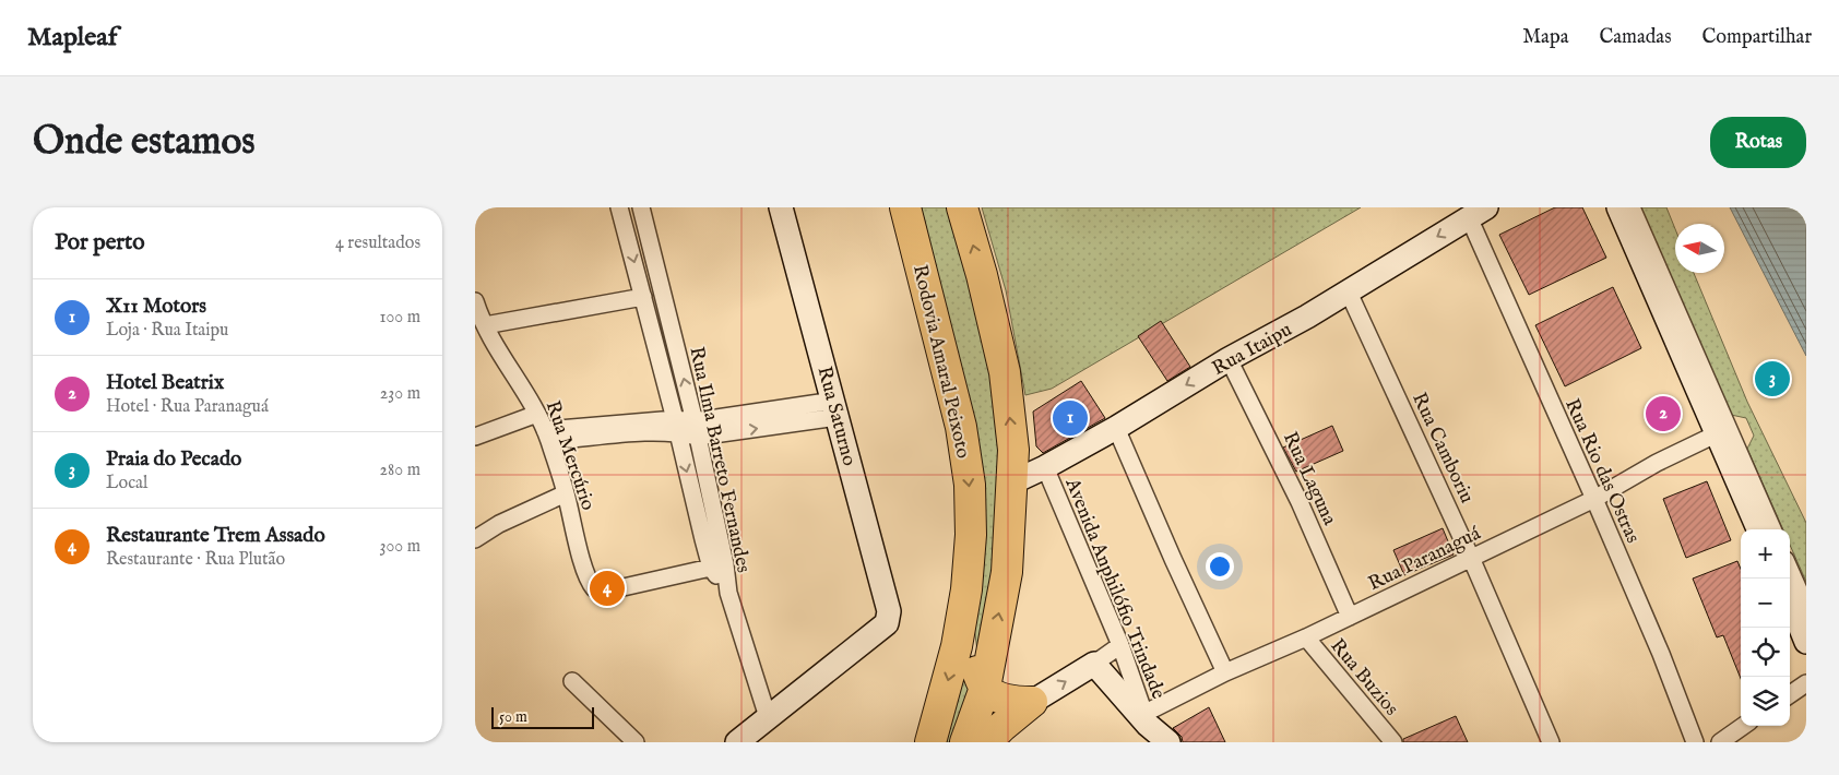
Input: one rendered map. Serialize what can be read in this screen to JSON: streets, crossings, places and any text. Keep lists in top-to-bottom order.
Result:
{
  "streets": {
    "highway": ["Rodovia Amaral Peixoto"],
    "street": [
      "Rua Itaipu",
      "Rua Saturno",
      "Rua Camboriu",
      "Rua Mercúrio",
      "Rua Ilma Barreto Fernandes",
      "Rua Rio das Ostras",
      "Rua Laguna",
      "Rua Paranaguá",
      "Avenida Anphilófio Trindade",
      "Rua Buzios"
    ]
  },
  "crossings": [
    ["Rua Itaipu", "Rua Camboriu"],
    ["Rua Itaipu", "Rua Rio das Ostras"],
    ["Rua Itaipu", "Rua Laguna"],
    ["Rua Itaipu", "Avenida Anphilófio Trindade"],
    ["Rua Saturno", "Rua Ilma Barreto Fernandes"],
    ["Rua Camboriu", "Rua Paranaguá"],
    ["Rua Mercúrio", "Rua Ilma Barreto Fernandes"],
    ["Rua Rio das Ostras", "Rua Paranaguá"],
    ["Rua Laguna", "Rua Paranaguá"],
    ["Rua Paranaguá", "Avenida Anphilófio Trindade"],
    ["Rua Paranaguá", "Rua Buzios"]
  ],
  "one_way": ["Rua Itaipu"],
  "scale_bar": "50 m",
  "north": "left",
  "page": {
    "header": "Mapleaf",
    "nav": ["Mapa", "Camadas", "Compartilhar"],
    "buttons": "Rotas",
    "title": "Onde estamos",
    "heading": ["Por perto", "4 resultados"],
    "list": [
      {
        "mark": "1",
        "name": "X11 Motors",
        "note": "Loja · Rua Itaipu",
        "value": "100 m"
      },
      {
        "mark": "2",
        "name": "Hotel Beatrix",
        "note": "Hotel · Rua Paranaguá",
        "value": "230 m"
      },
      {
        "mark": "3",
        "name": "Praia do Pecado",
        "note": "Local",
        "value": "280 m"
      },
      {
        "mark": "4",
        "name": "Restaurante Trem Assado",
        "note": "Restaurante · Rua Plutão",
        "value": "300 m"
      }
    ],
    "pins": [
      "3",
      "2",
      "1",
      "4"
    ],
    "map_buttons": ["+", "−"],
    "scale": "50 m"
  }
}
